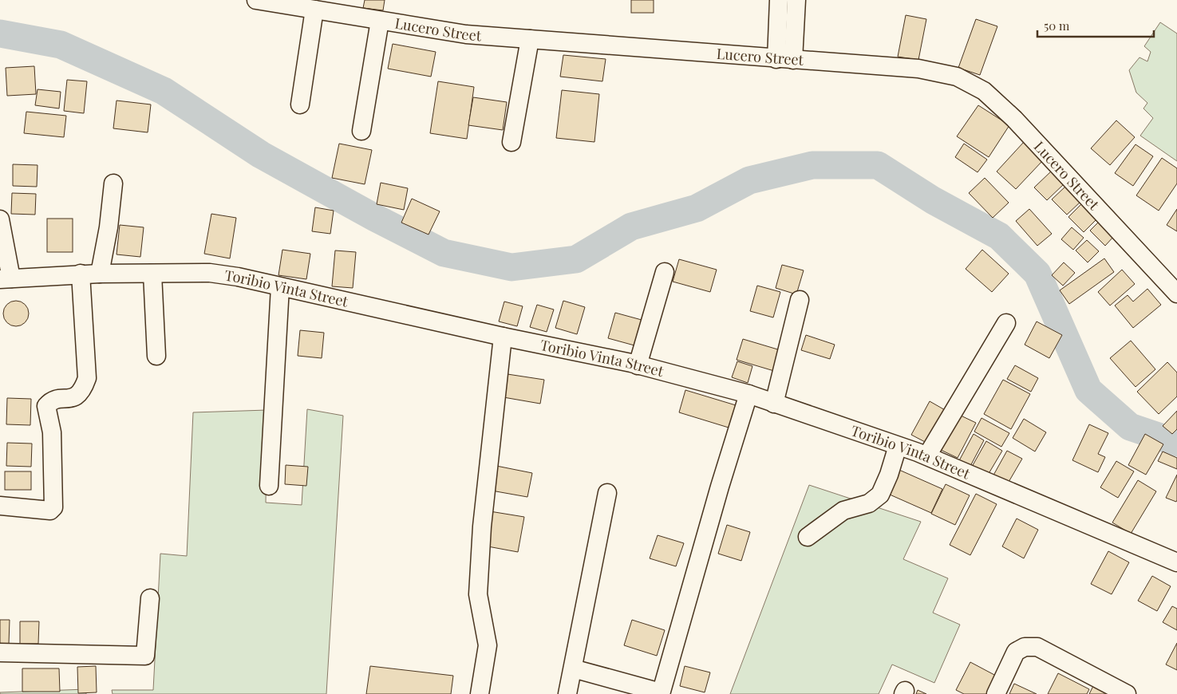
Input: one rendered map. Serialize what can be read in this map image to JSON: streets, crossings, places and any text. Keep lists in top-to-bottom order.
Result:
{
  "streets": {
    "street": ["Lucero Street", "Toribio Vinta Street"]
  },
  "scale_bar": "50 m"
}
